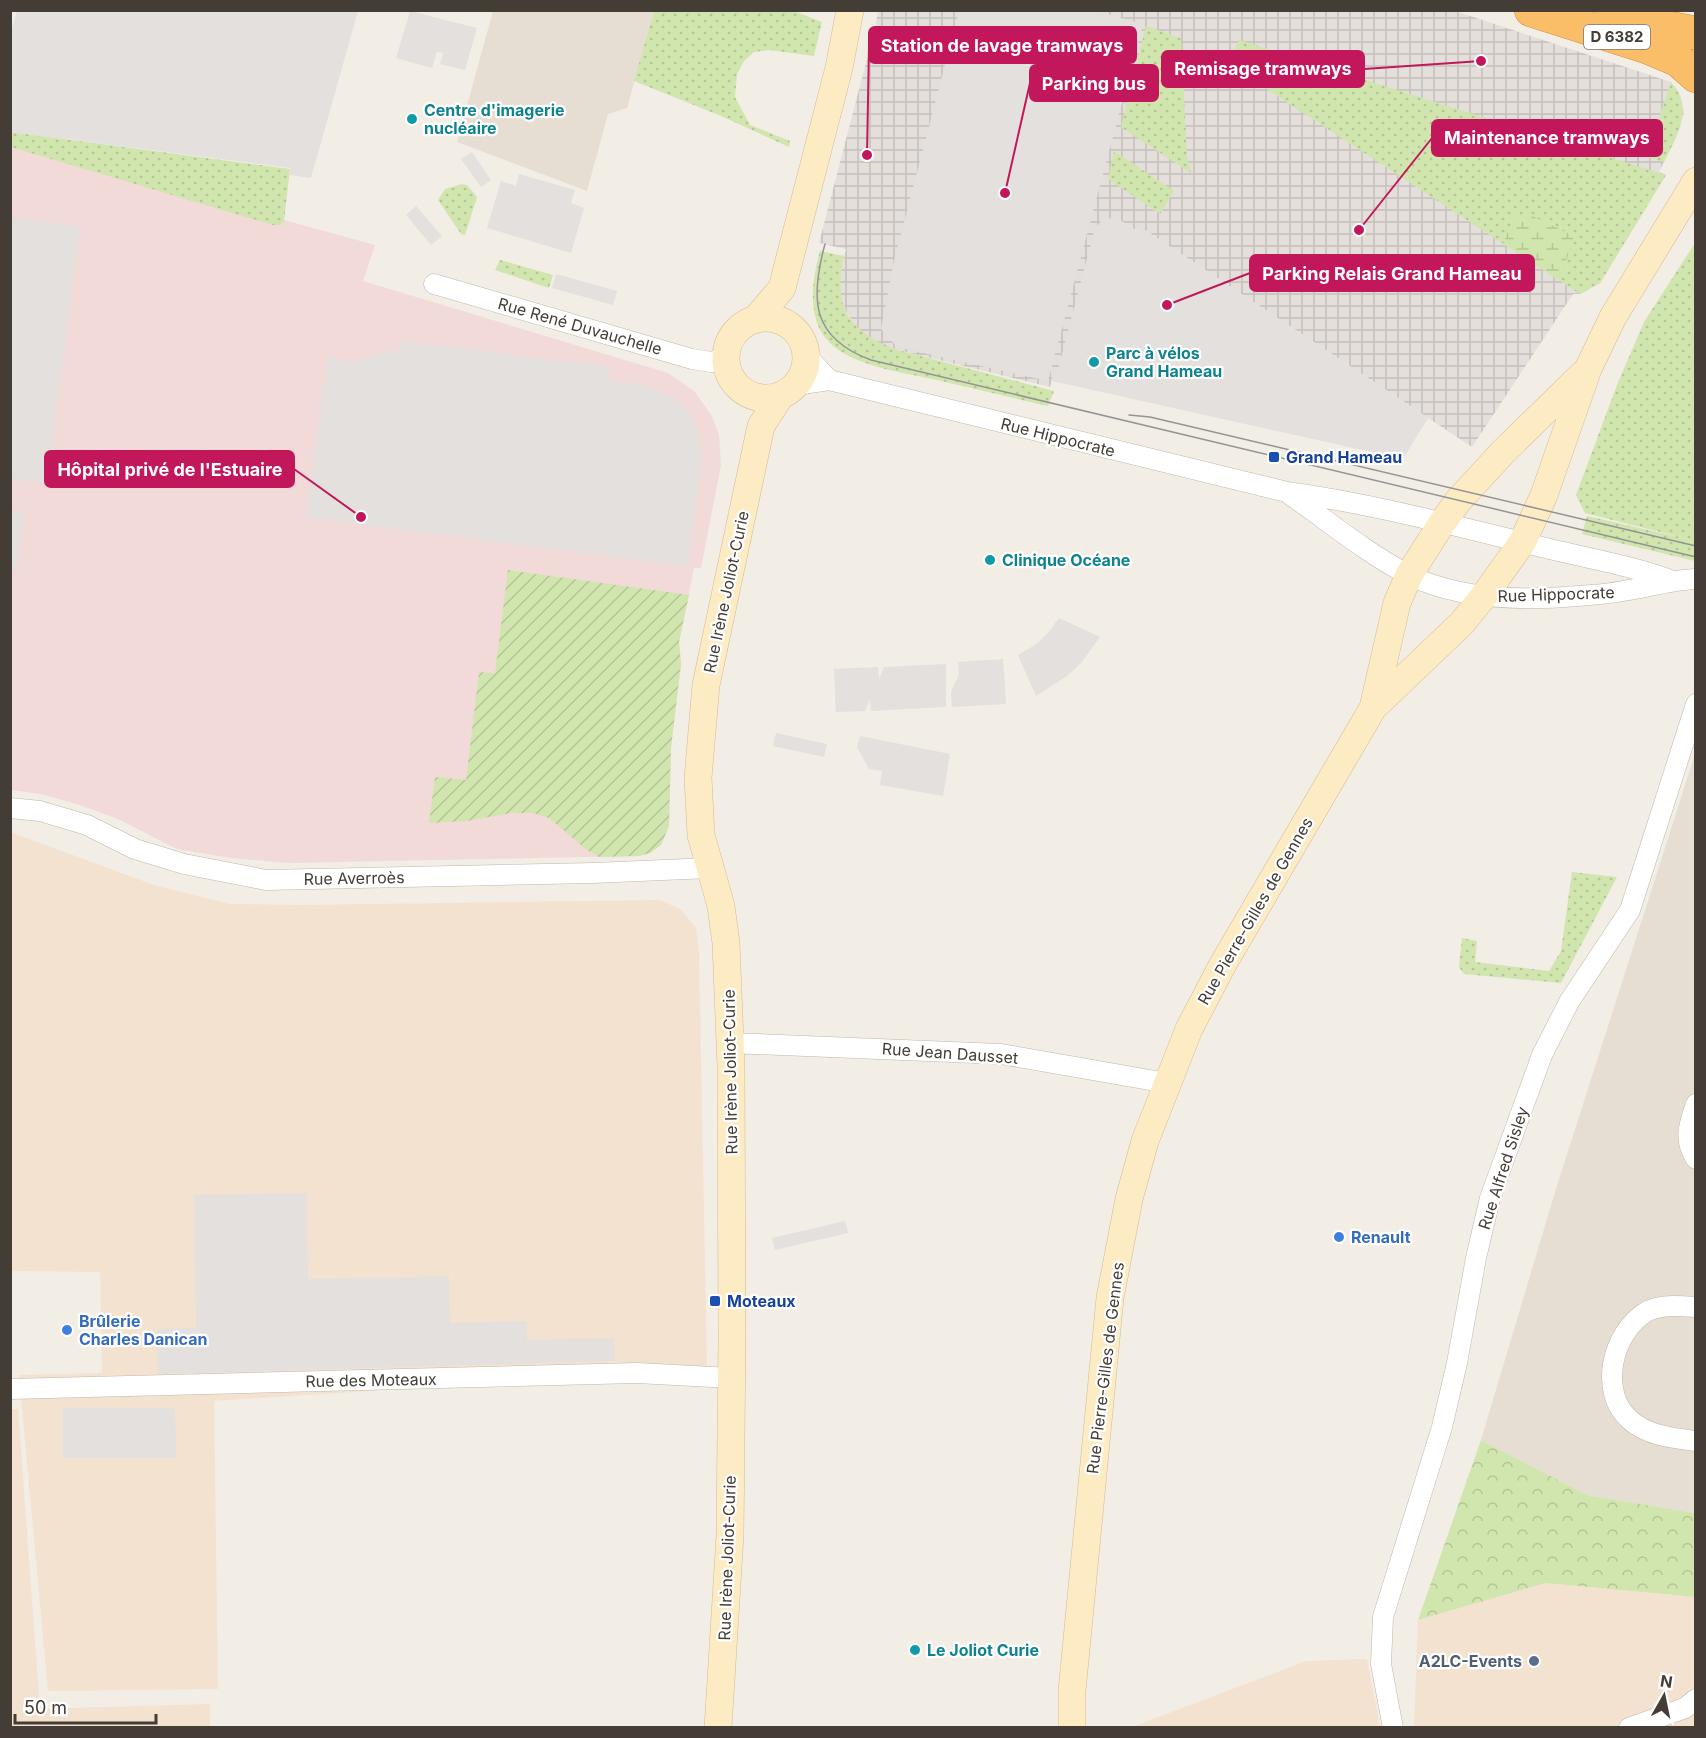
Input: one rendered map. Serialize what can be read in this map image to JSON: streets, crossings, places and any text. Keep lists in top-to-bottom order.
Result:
{
  "streets": {
    "highway": ["D 6382"],
    "main road": ["Rue Irène Joliot-Curie", "Rue Pierre-Gilles de Gennes"],
    "street": [
      "Rue René Duvauchelle",
      "Rue Hippocrate",
      "Rue Averroès",
      "Rue Jean Dausset",
      "Rue Alfred Sisley",
      "Rue des Moteaux"
    ]
  },
  "crossings": [
    ["Rue René Duvauchelle", "Rue Hippocrate"],
    ["Rue René Duvauchelle", "Rue Irène Joliot-Curie"],
    ["Rue Hippocrate", "Rue Irène Joliot-Curie"],
    ["Rue Hippocrate", "Rue Pierre-Gilles de Gennes"],
    ["Rue Irène Joliot-Curie", "Rue Averroès"],
    ["Rue Irène Joliot-Curie", "Rue Jean Dausset"],
    ["Rue Irène Joliot-Curie", "Rue des Moteaux"],
    ["Rue Pierre-Gilles de Gennes", "Rue Jean Dausset"]
  ],
  "places": {
    "other": [
      "Remisage tramways",
      "Centre d'imagerie nucléaire",
      "Station de lavage tramways",
      "Parking bus",
      "Maintenance tramways",
      "Parking Relais Grand Hameau",
      "Parc à vélos Grand Hameau",
      "Hôpital privé de l'Estuaire",
      "Clinique Océane",
      "Renault",
      "Brûlerie Charles Danican",
      "Le Joliot Curie",
      "A2LC-Events"
    ],
    "transit": ["Grand Hameau", "Moteaux"]
  },
  "scale_bar": "50 m",
  "north": "top"
}
